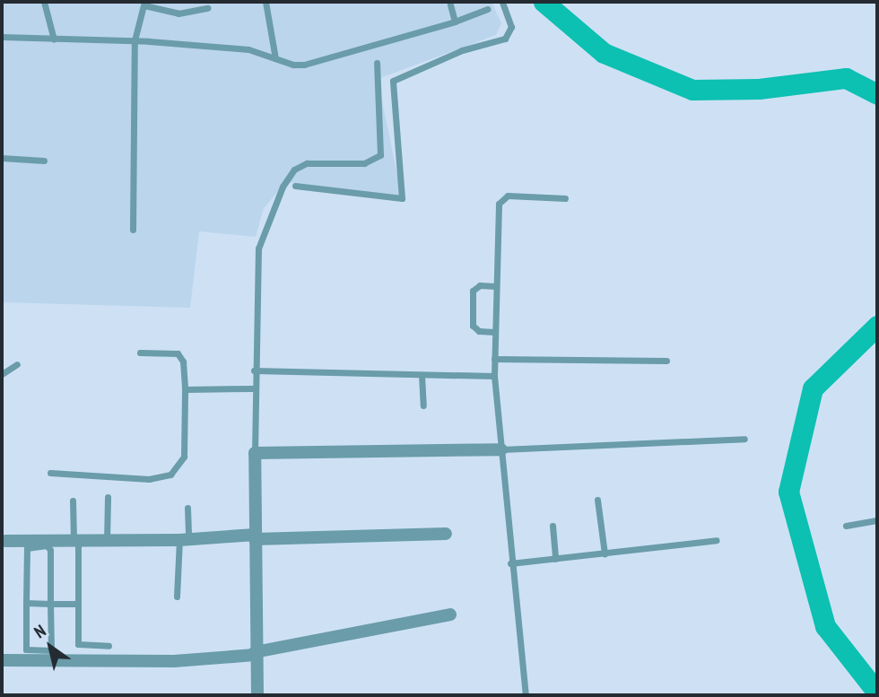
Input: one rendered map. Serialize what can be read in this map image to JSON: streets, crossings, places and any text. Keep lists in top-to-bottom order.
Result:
{
  "north": "top left"
}
